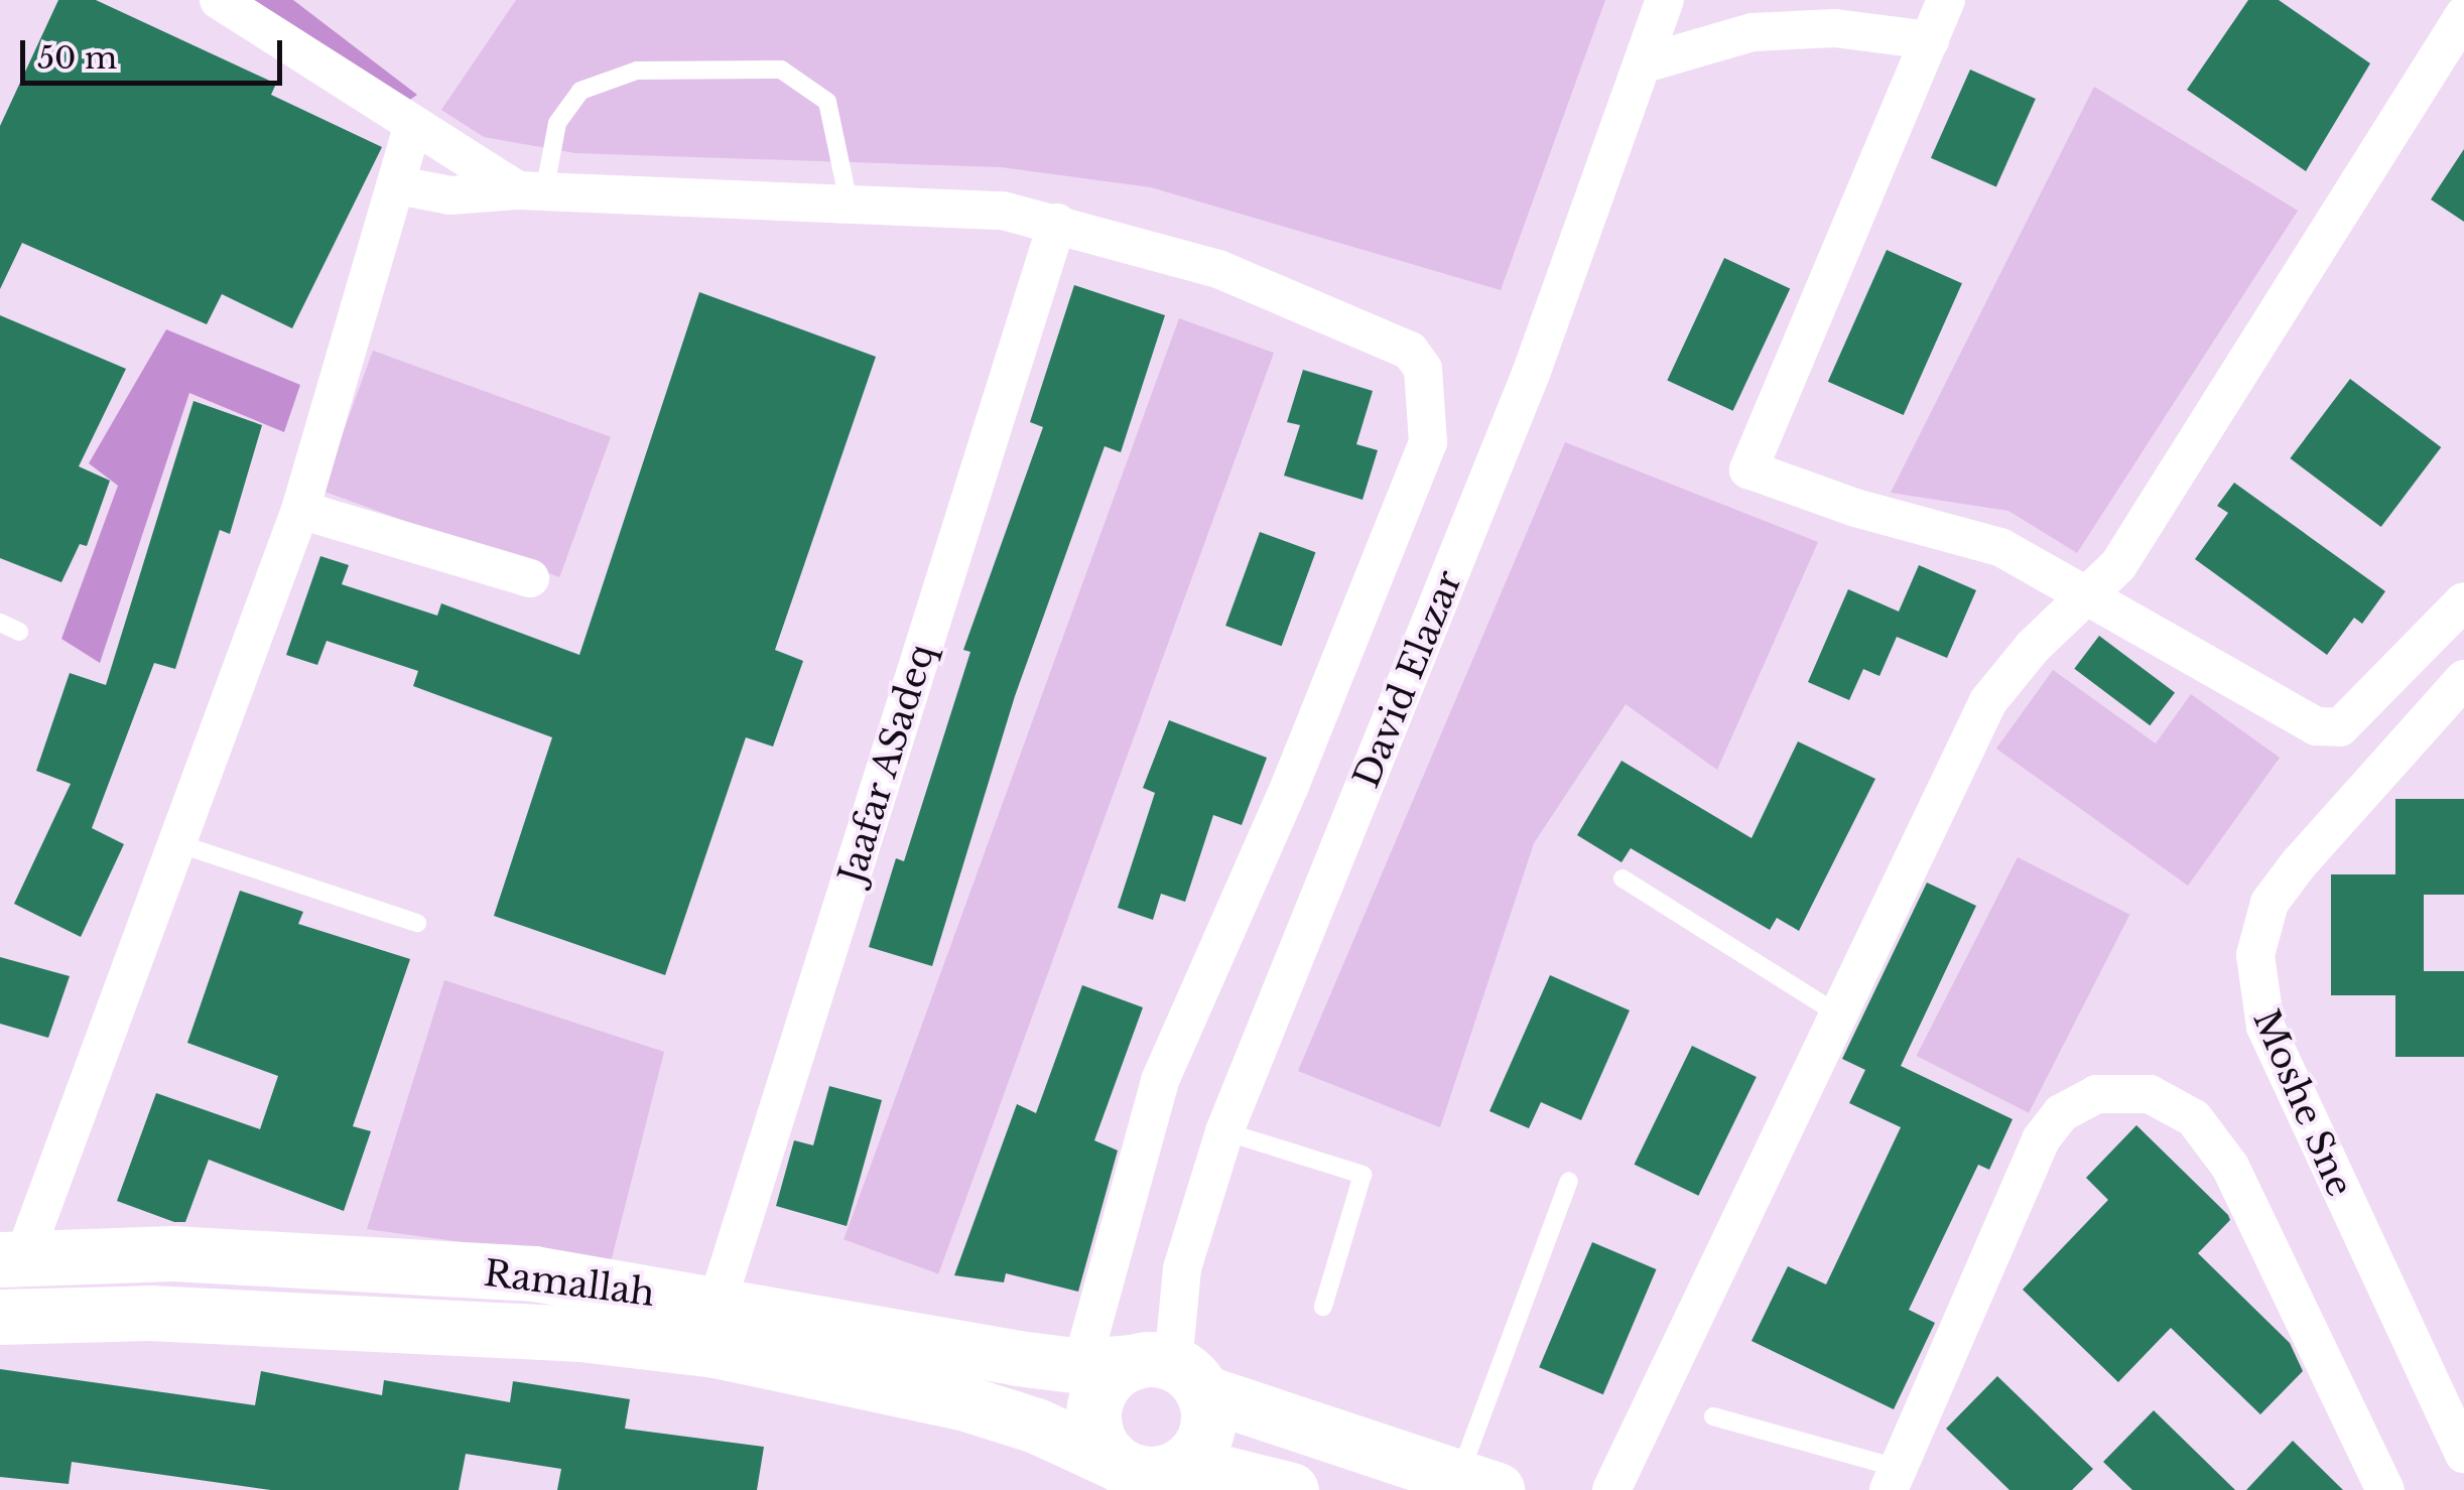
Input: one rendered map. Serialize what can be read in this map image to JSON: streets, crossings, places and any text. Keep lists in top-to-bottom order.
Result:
{
  "streets": {
    "highway": ["Ramallah"],
    "street": ["David Elazar", "Jaafar ASadeq", "Moshe Sne"]
  },
  "crossings": [
    ["David Elazar", "Ramallah"],
    ["Jaafar ASadeq", "Ramallah"]
  ],
  "scale_bar": "50 m"
}
